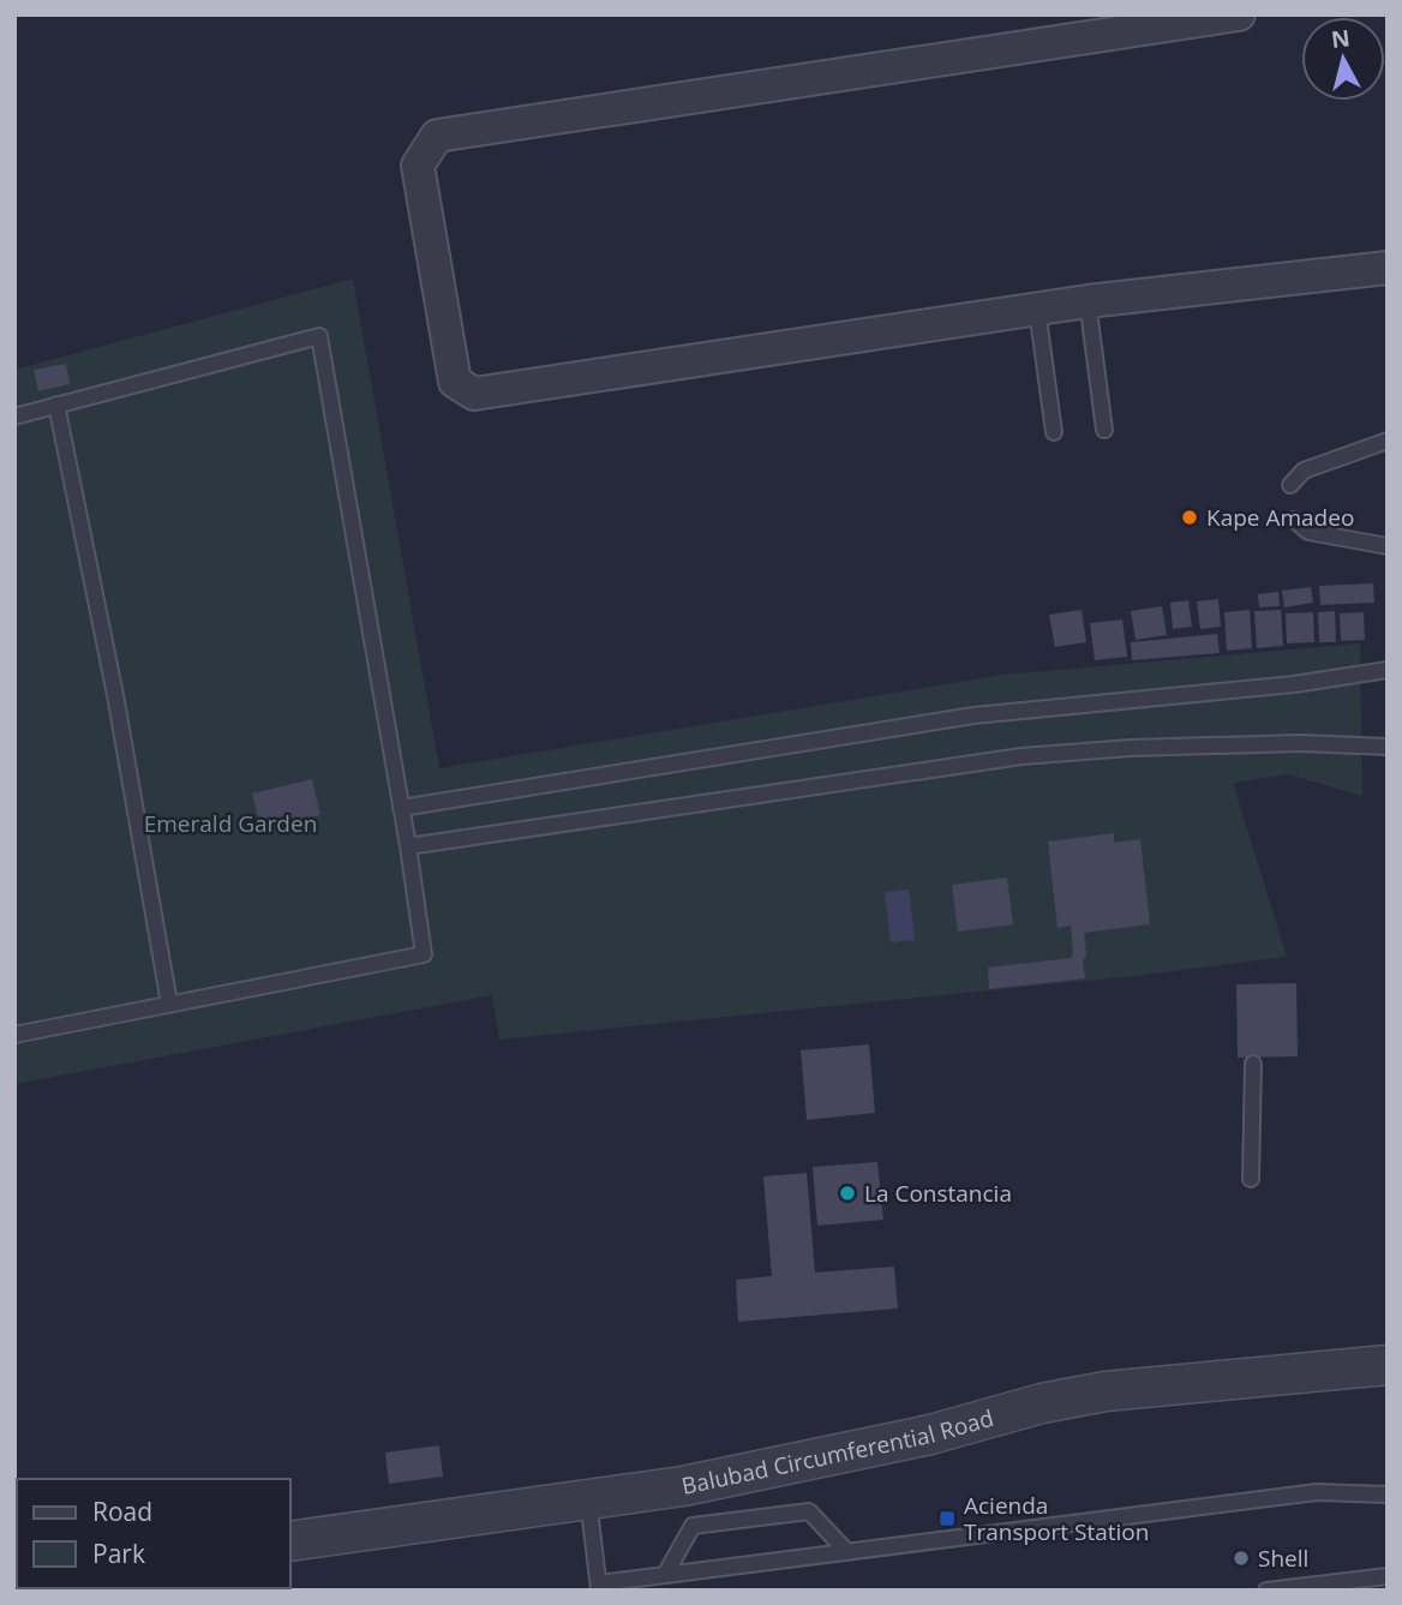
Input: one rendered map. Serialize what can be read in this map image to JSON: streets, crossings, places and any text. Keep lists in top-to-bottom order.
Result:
{
  "streets": {
    "street": ["Balubad Circumferential Road"]
  },
  "parks": ["Emerald Garden"],
  "places": {
    "other": ["Kape Amadeo", "La Constancia", "Shell"],
    "transit": ["Acienda Transport Station"]
  },
  "legend": ["Road", "Park"],
  "north": "top"
}
